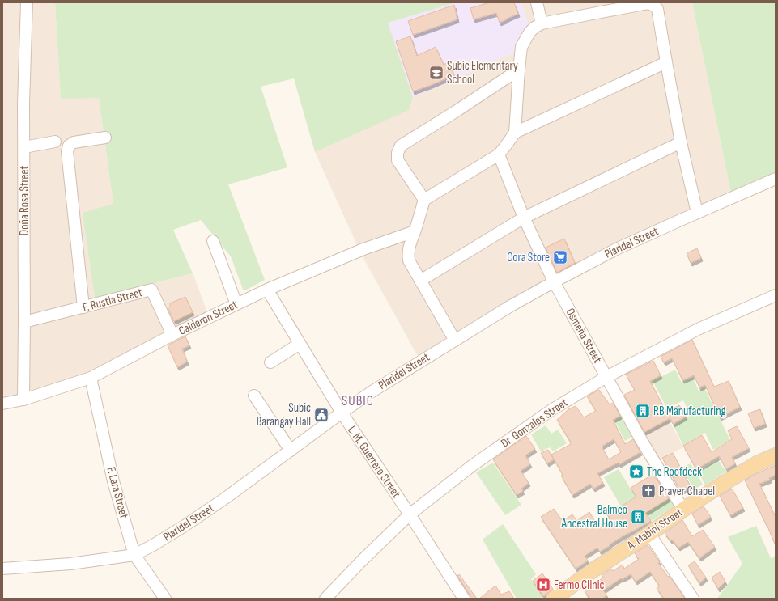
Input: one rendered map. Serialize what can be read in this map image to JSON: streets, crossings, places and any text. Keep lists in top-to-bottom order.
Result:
{
  "streets": {
    "main road": ["A. Mabini Street"],
    "street": [
      "Doña Rosa Street",
      "Plaridel Street",
      "F. Rustia Street",
      "Calderon Street",
      "Osmeña Street",
      "Dr. Gonzales Street",
      "L. M. Guerrero Street",
      "F. Lara Street"
    ]
  },
  "crossings": [
    ["Doña Rosa Street", "F. Rustia Street"],
    ["Doña Rosa Street", "Calderon Street"],
    ["Plaridel Street", "Osmeña Street"],
    ["Plaridel Street", "L. M. Guerrero Street"],
    ["Plaridel Street", "F. Lara Street"],
    ["F. Rustia Street", "Calderon Street"],
    ["Calderon Street", "L. M. Guerrero Street"],
    ["Calderon Street", "F. Lara Street"],
    ["Osmeña Street", "Dr. Gonzales Street"],
    ["Osmeña Street", "A. Mabini Street"],
    ["Dr. Gonzales Street", "L. M. Guerrero Street"]
  ],
  "districts": ["SUBIC"],
  "places": {
    "school or university": ["Subic Elementary School"],
    "supermarket": ["Cora Store"],
    "building": ["RB Manufacturing", "Balmeo Ancestral House"],
    "public building": ["Subic Barangay Hall"],
    "place": ["The Roofdeck"],
    "church": ["Prayer Chapel"],
    "hospital": ["Fermo Clinic"]
  }
}
